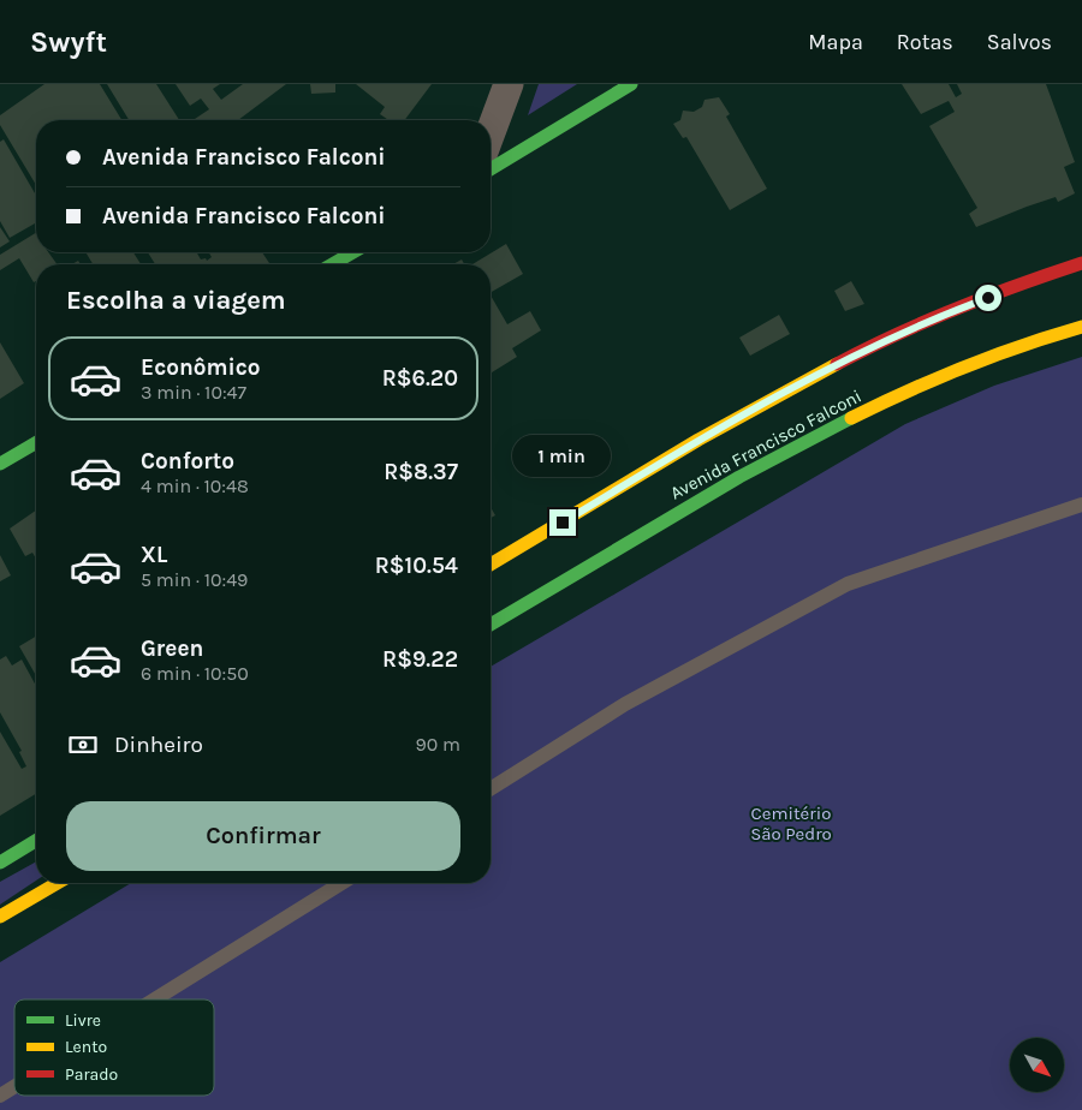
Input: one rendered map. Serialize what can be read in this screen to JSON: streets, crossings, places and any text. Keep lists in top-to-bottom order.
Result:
{
  "streets": {
    "main road": ["Avenida Francisco Falconi"]
  },
  "parks": ["Cemitério São Pedro"],
  "legend": ["Livre", "Lento", "Parado"],
  "north": "bottom right",
  "page": {
    "header": "Swyft",
    "nav": ["Mapa", "Rotas", "Salvos"],
    "banner": ["Avenida Francisco Falconi", "Avenida Francisco Falconi"],
    "heading": "Escolha a viagem",
    "list": [
      {
        "name": "Econômico",
        "note": "3 min · 10:47",
        "value": "R$6.20"
      },
      {
        "name": "Conforto",
        "note": "4 min · 10:48",
        "value": "R$8.37"
      },
      {
        "name": "XL",
        "note": "5 min · 10:49",
        "value": "R$10.54"
      },
      {
        "name": "Green",
        "note": "6 min · 10:50",
        "value": "R$9.22"
      }
    ],
    "bubble": "1 min",
    "pay": ["Dinheiro", "90 m"],
    "buttons": "Confirmar"
  }
}
